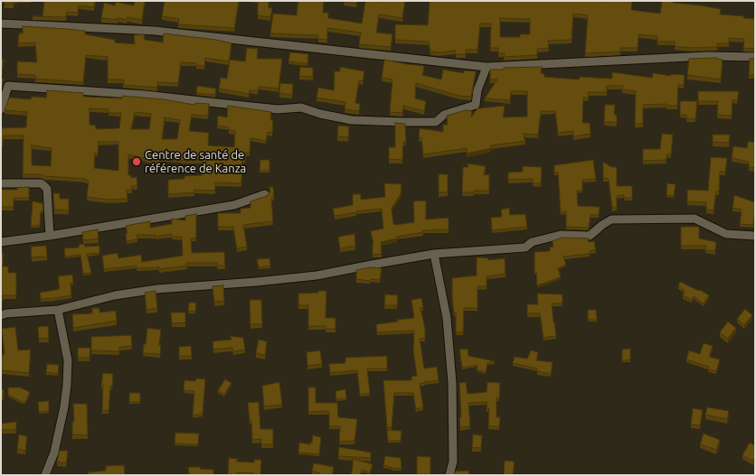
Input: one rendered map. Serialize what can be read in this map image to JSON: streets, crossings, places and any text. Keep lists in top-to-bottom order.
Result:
{
  "places": ["Centre de santé de référence de Kanza"]
}
